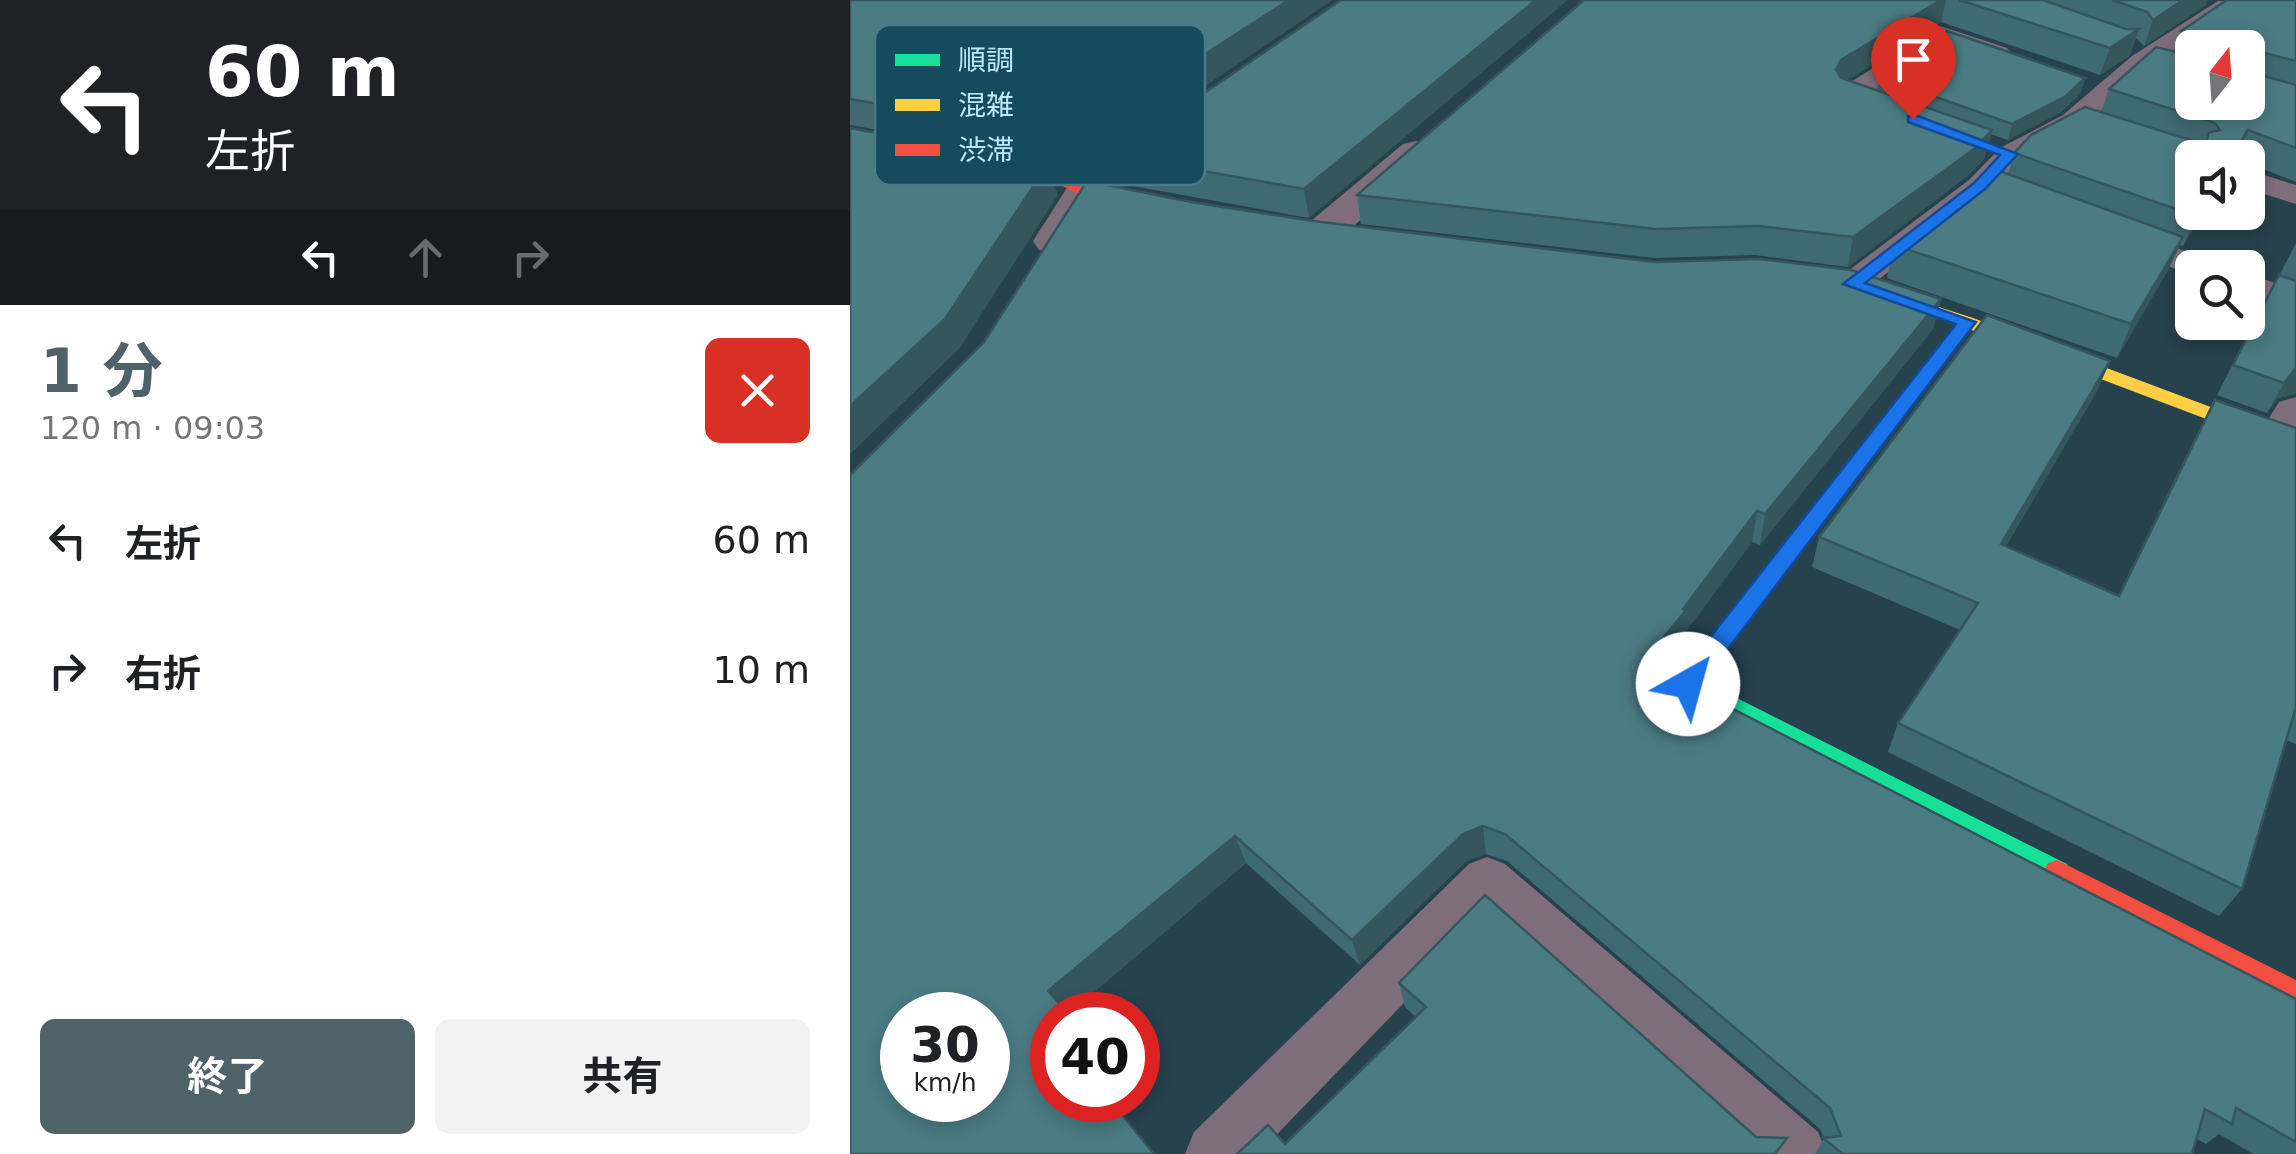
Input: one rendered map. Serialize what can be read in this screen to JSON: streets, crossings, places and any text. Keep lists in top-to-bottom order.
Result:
{
  "legend": ["順調", "混雑", "渋滞"],
  "north": "top",
  "page": {
    "turn": ["60 m", "左折"],
    "heading": ["1 分", "120 m · 09:03"],
    "list": [
      {
        "name": "左折",
        "value": "60 m"
      },
      {
        "name": "右折",
        "value": "10 m"
      }
    ],
    "speed": "30 km/h",
    "limit": "40",
    "buttons": ["終了", "共有"]
  }
}
